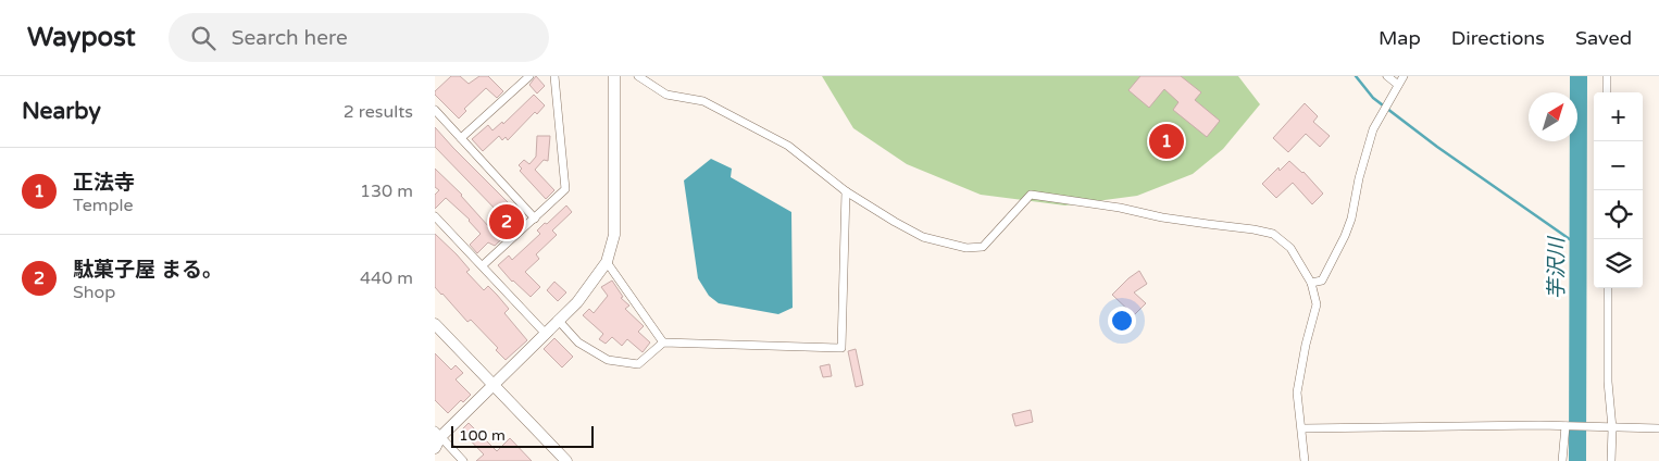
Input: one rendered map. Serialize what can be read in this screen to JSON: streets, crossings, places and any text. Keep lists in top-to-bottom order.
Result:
{
  "water": ["芋沢川"],
  "scale_bar": "100 m",
  "north": "top right",
  "page": {
    "header": "Waypost",
    "search": "Search here",
    "nav": ["Map", "Directions", "Saved"],
    "heading": ["Nearby", "2 results"],
    "map_buttons": ["+", "−"],
    "pins": ["1", "2"],
    "list": [
      {
        "mark": "1",
        "name": "正法寺",
        "note": "Temple",
        "value": "130 m"
      },
      {
        "mark": "2",
        "name": "駄菓子屋 まる。",
        "note": "Shop",
        "value": "440 m"
      }
    ],
    "scale": "100 m"
  }
}
